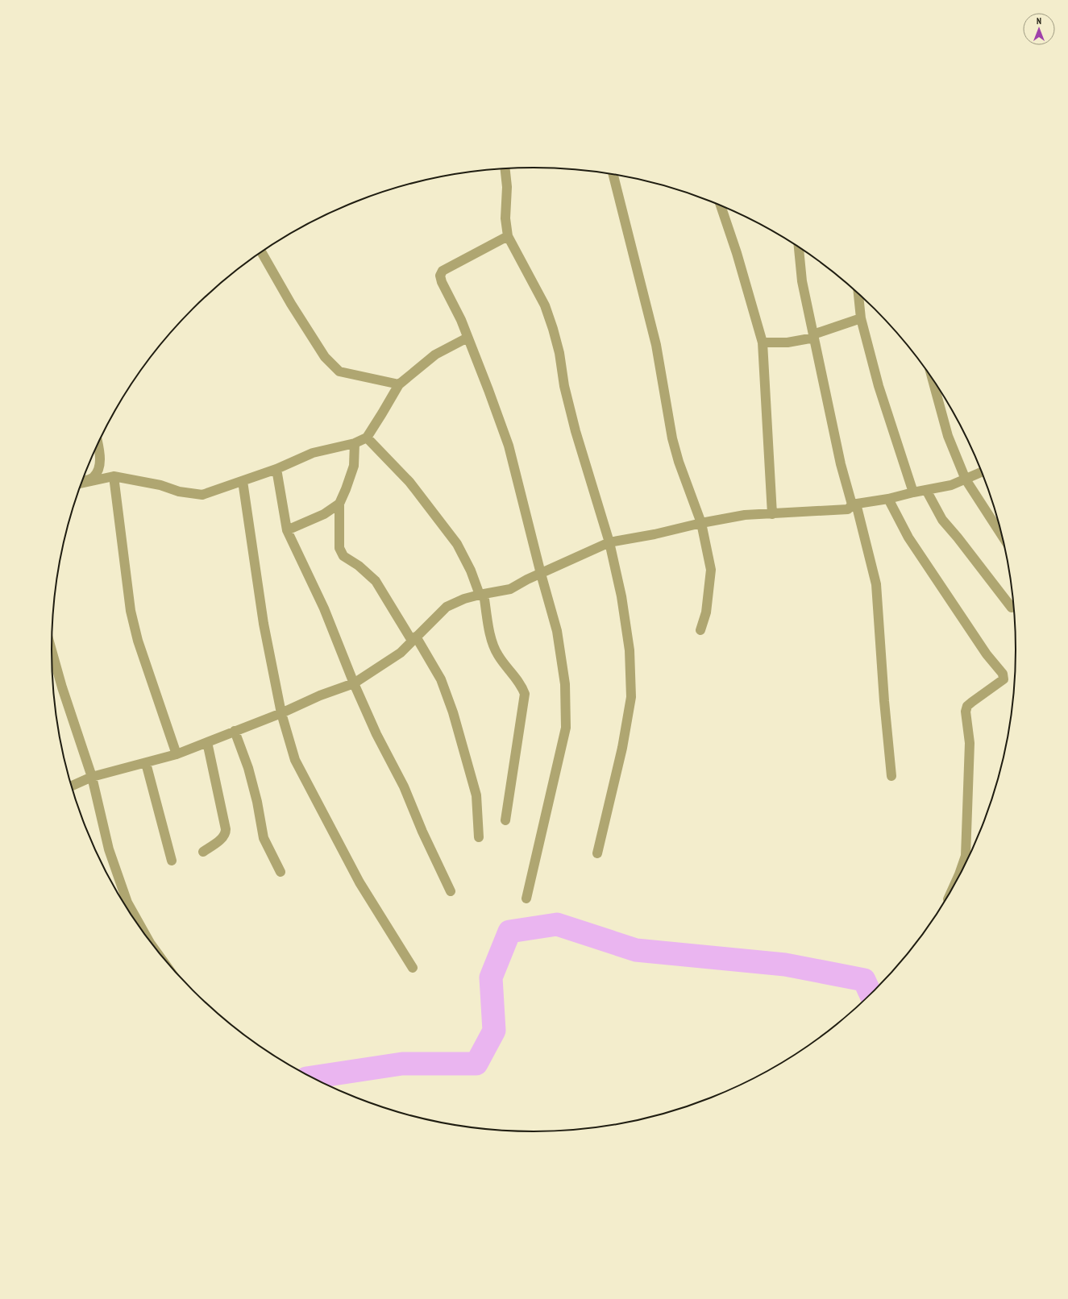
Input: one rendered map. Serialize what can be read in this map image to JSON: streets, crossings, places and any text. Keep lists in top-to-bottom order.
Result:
{
  "north": "top"
}
